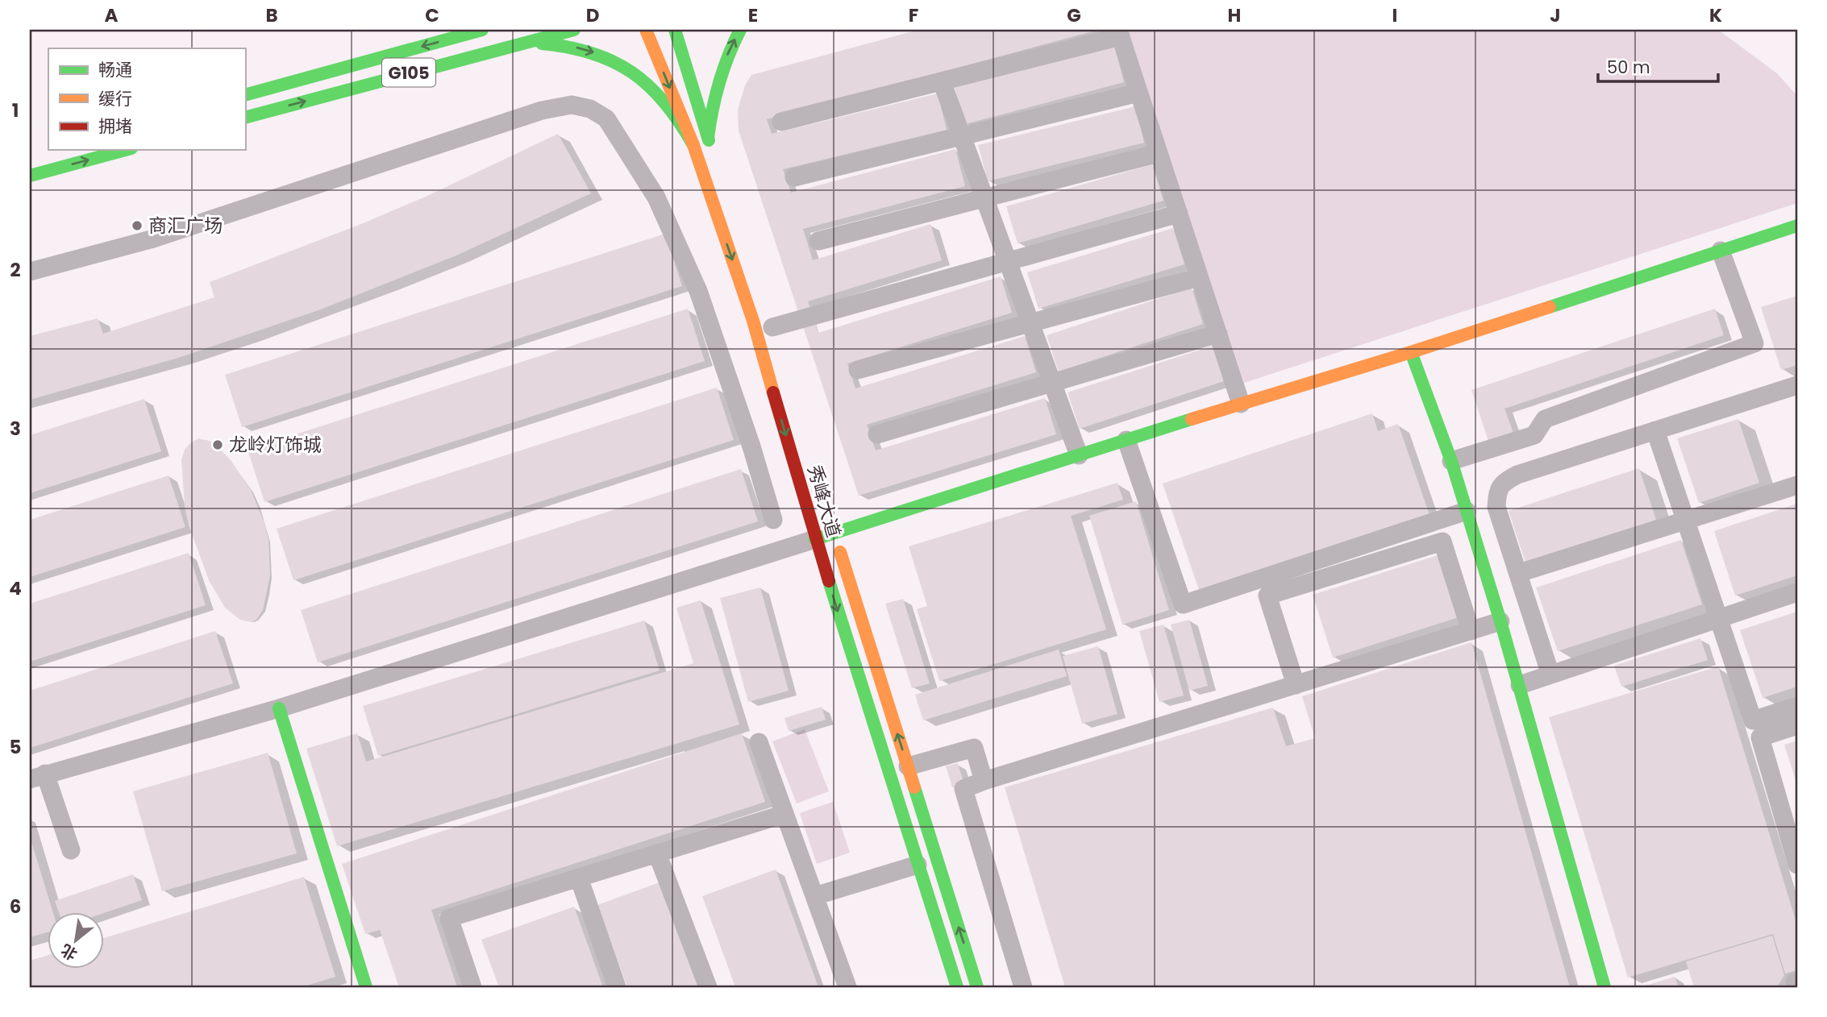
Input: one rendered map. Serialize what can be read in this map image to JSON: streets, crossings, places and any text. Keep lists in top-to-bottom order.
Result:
{
  "streets": {
    "main road": ["G105", "秀峰大道"]
  },
  "places": ["商汇广场", "龙岭灯饰城"],
  "legend": ["畅通", "缓行", "拥堵"],
  "scale_bar": "50 m",
  "north": "bottom left",
  "grid": {
    "columns": [
      "A",
      "B",
      "C",
      "D",
      "E",
      "F",
      "G",
      "H",
      "I",
      "J",
      "K"
    ],
    "rows": [
      "1",
      "2",
      "3",
      "4",
      "5",
      "6"
    ]
  }
}
